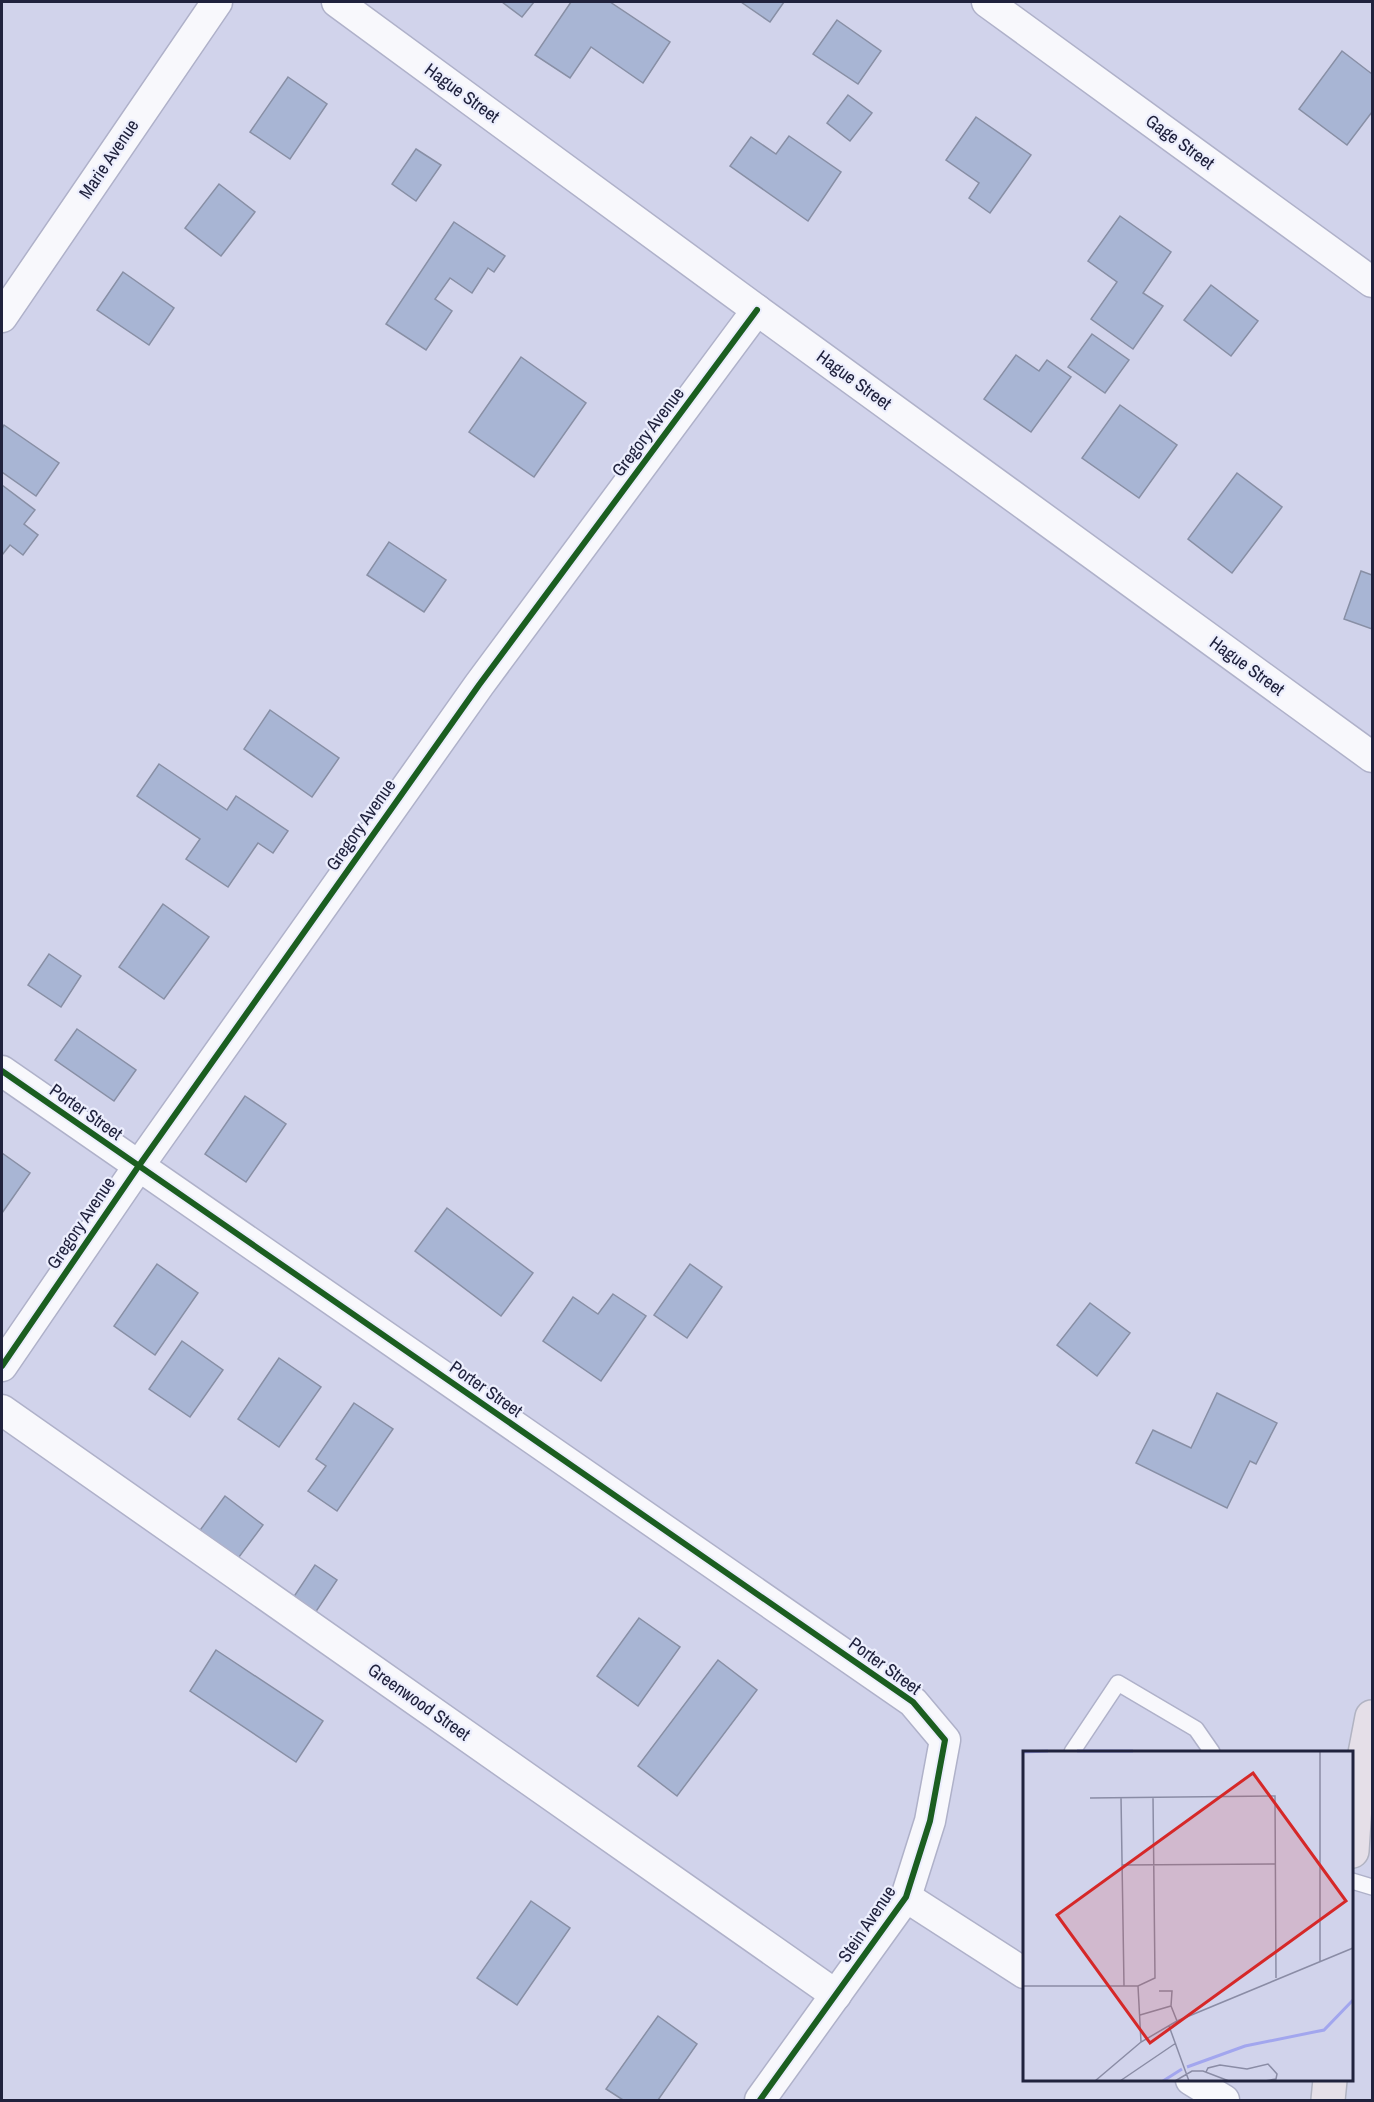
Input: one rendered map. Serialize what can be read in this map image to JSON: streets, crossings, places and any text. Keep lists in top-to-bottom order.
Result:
{
  "streets": {
    "street": [
      "Hague Street",
      "Gage Street",
      "Marie Avenue",
      "Gregory Avenue",
      "Porter Street",
      "Greenwood Street",
      "Stein Avenue"
    ]
  },
  "crossings": [
    ["Hague Street", "Gregory Avenue"],
    ["Gregory Avenue", "Porter Street"],
    ["Porter Street", "Stein Avenue"],
    ["Greenwood Street", "Stein Avenue"]
  ]
}
